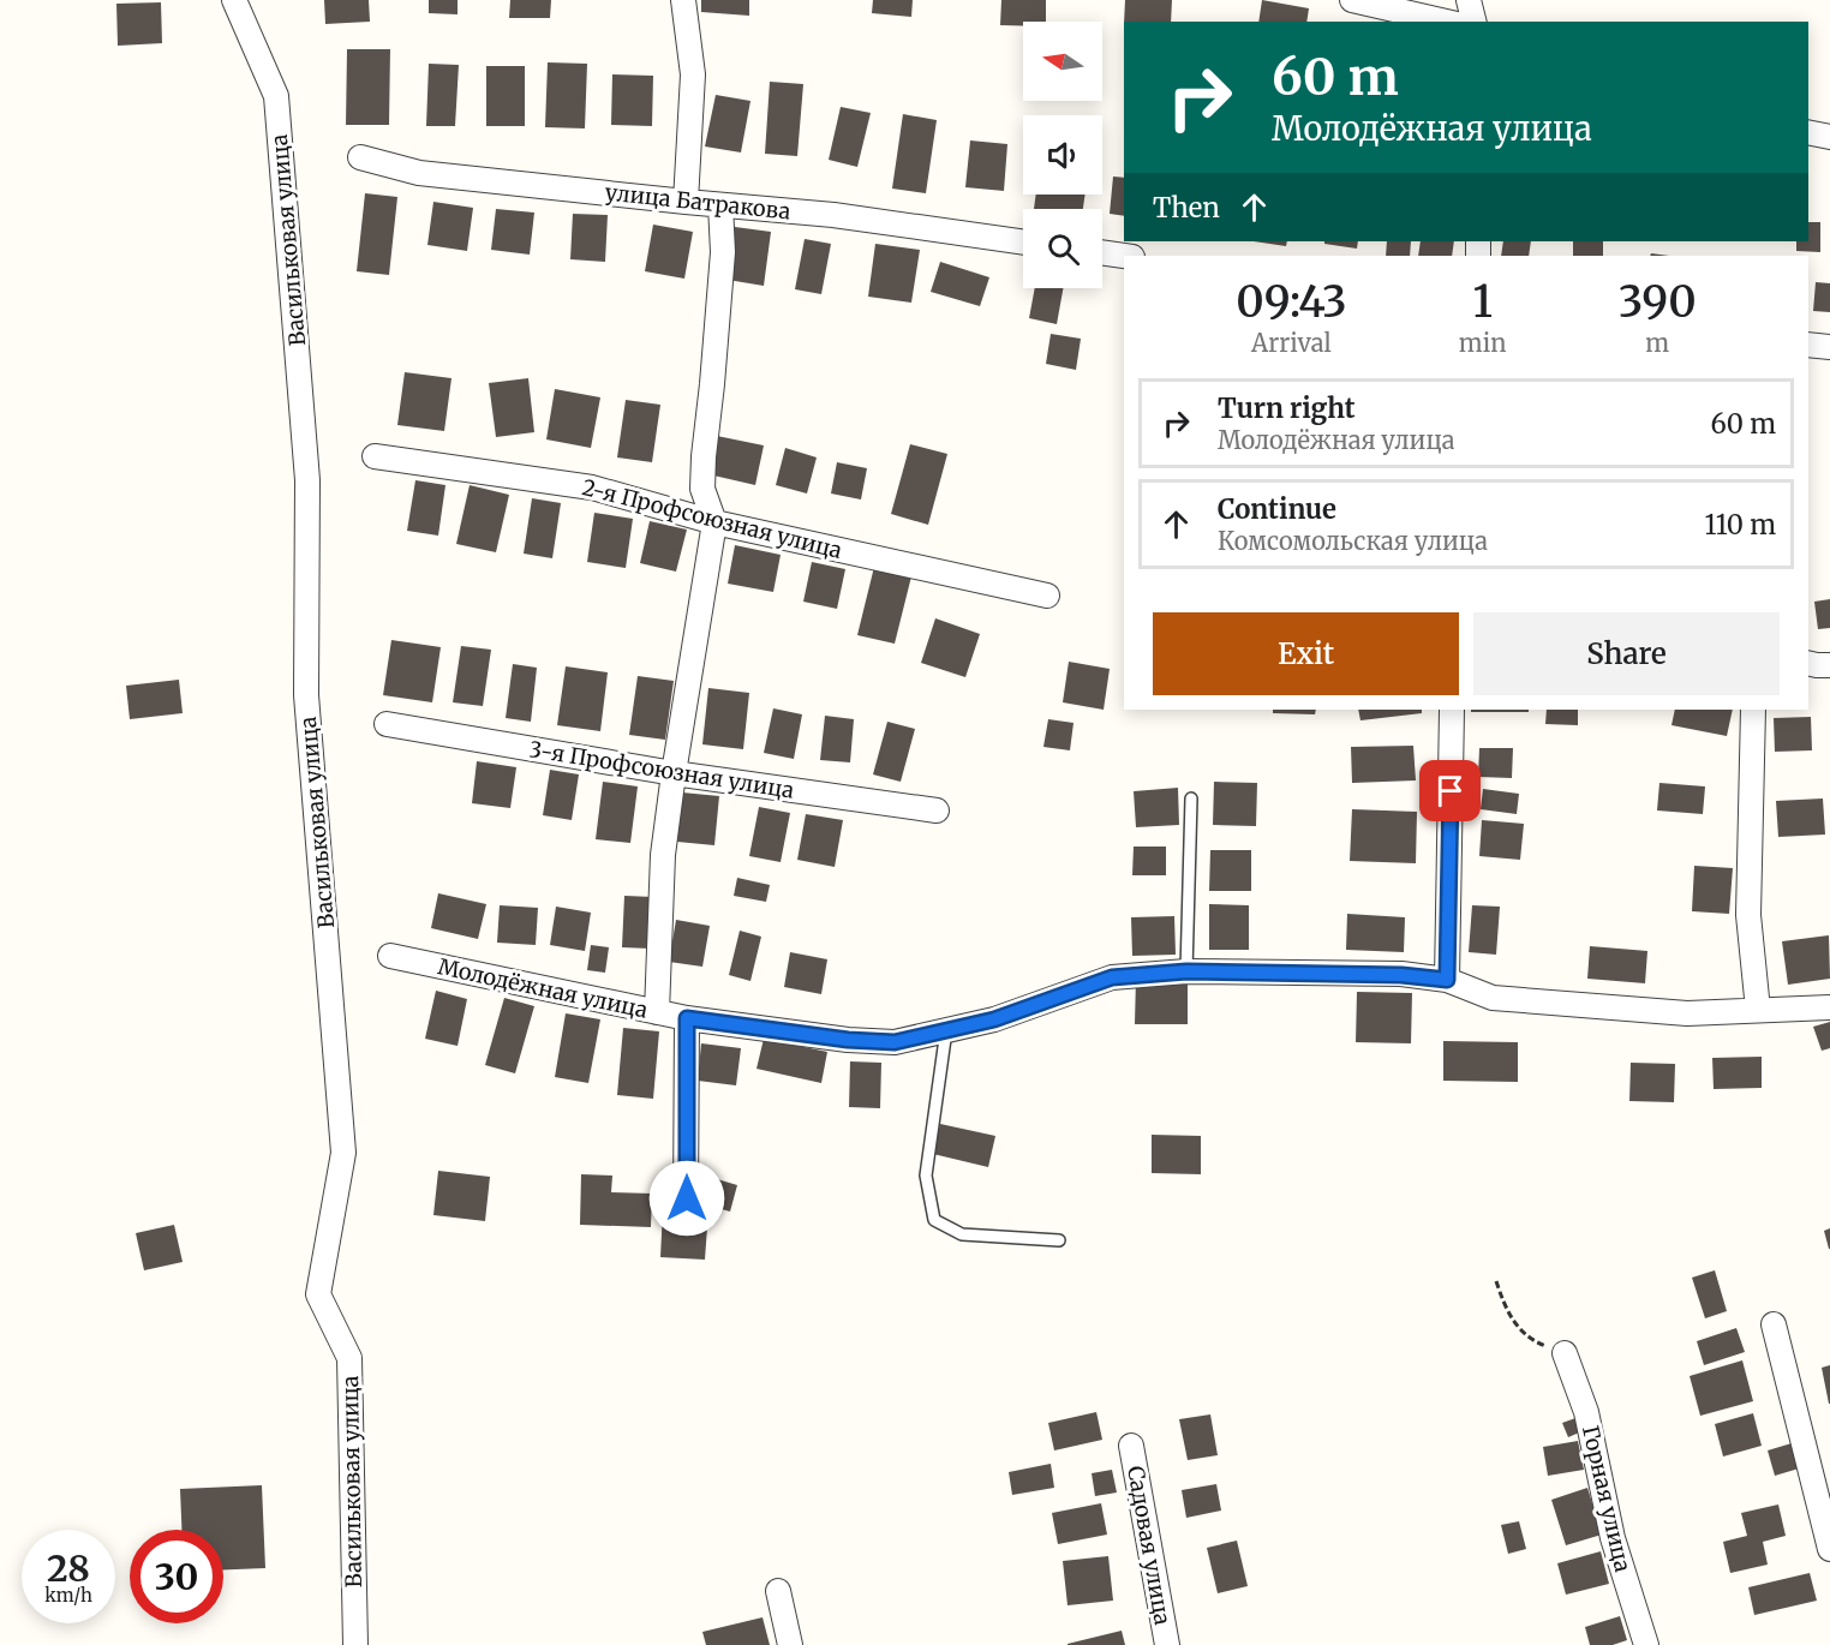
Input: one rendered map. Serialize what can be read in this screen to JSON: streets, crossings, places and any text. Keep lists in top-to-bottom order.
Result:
{
  "streets": {
    "street": [
      "улица Батракова",
      "Васильковая улица",
      "2-я Профсоюзная улица",
      "3-я Профсоюзная улица",
      "Молодёжная улица",
      "Горная улица",
      "Садовая улица"
    ]
  },
  "north": "left",
  "page": {
    "turn": ["60 m", "Молодёжная улица"],
    "then": "Then",
    "eta": [
      "09:43",
      "Arrival",
      "1",
      "min",
      "390",
      "m"
    ],
    "list": [
      {
        "name": "Turn right",
        "note": "Молодёжная улица",
        "value": "60 m"
      },
      {
        "name": "Continue",
        "note": "Комсомольская улица",
        "value": "110 m"
      }
    ],
    "buttons": ["Exit", "Share"],
    "speed": "28 km/h",
    "limit": "30"
  }
}
